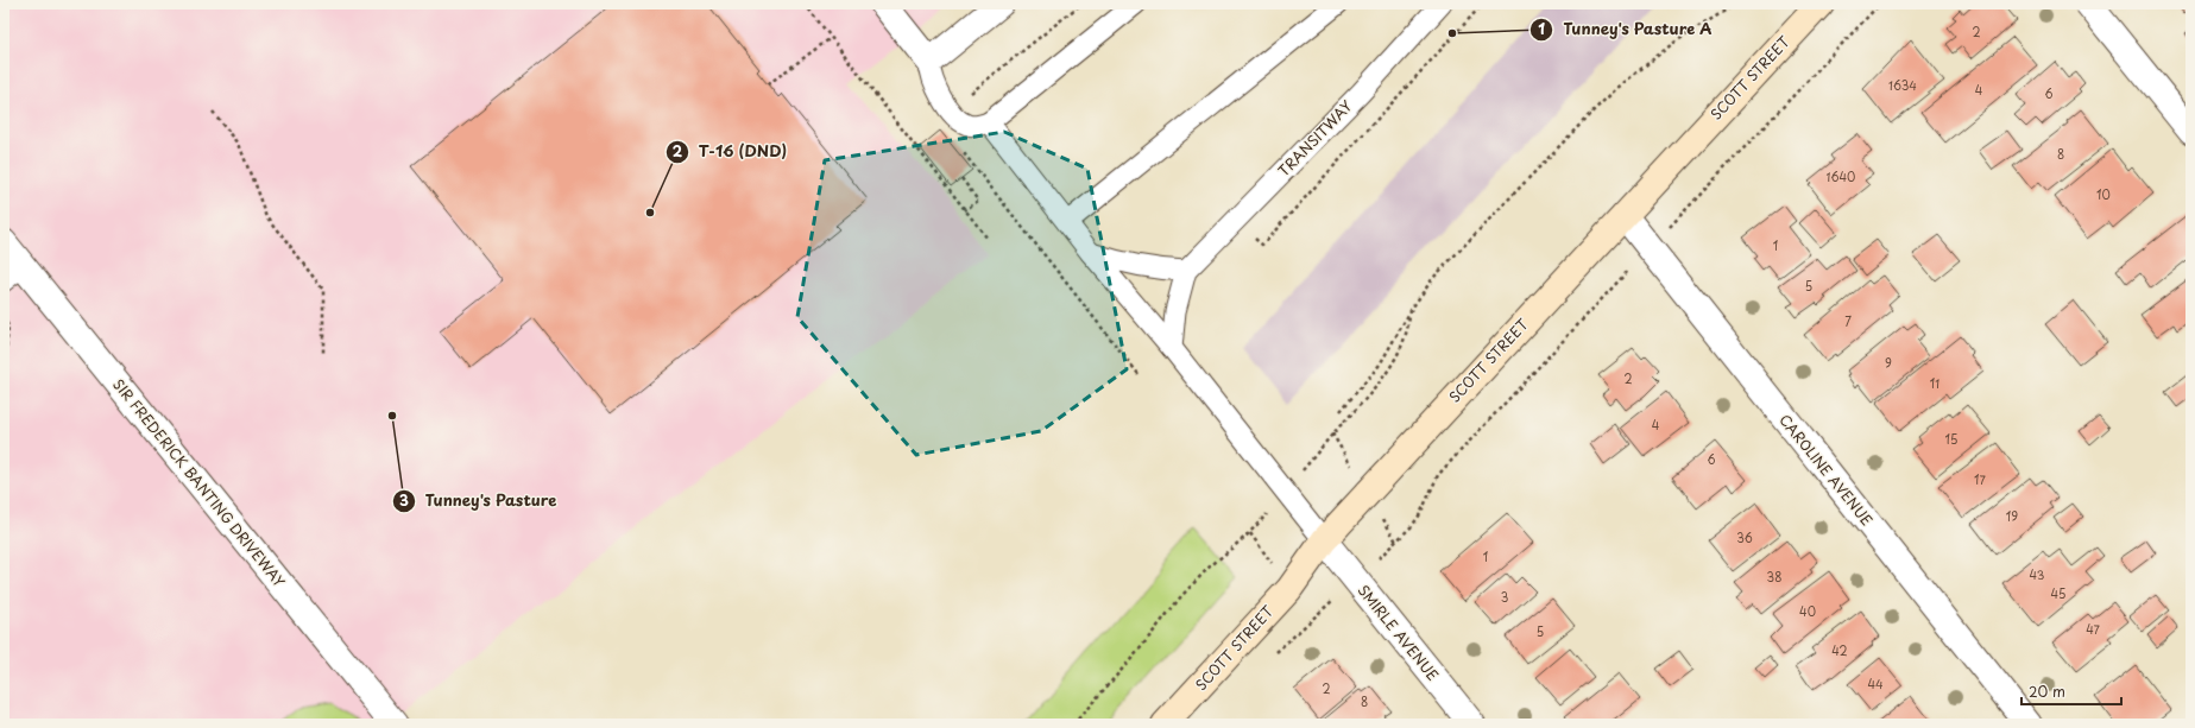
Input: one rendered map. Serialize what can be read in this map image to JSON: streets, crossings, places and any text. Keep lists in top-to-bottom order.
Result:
{
  "streets": {
    "main road": ["SCOTT STREET"],
    "street": ["CAROLINE AVENUE", "SIR FREDERICK BANTING DRIVEWAY", "SMIRLE AVENUE"],
    "lane": ["TRANSITWAY"]
  },
  "crossings": [
    ["SCOTT STREET", "CAROLINE AVENUE"],
    ["SCOTT STREET", "SMIRLE AVENUE"]
  ],
  "places": ["Tunney's Pasture A", "T-16 (DND)", "Tunney's Pasture"],
  "house_numbers": [
    "2",
    "1634",
    "4",
    "6",
    "8",
    "1640",
    "10",
    "1",
    "5",
    "7",
    "9",
    "2",
    "11",
    "4",
    "15",
    "6",
    "17",
    "19",
    "36",
    "1",
    "43",
    "38",
    "45",
    "3",
    "40",
    "47",
    "5",
    "42",
    "44",
    "2",
    "8"
  ],
  "scale_bar": "20 m"
}
